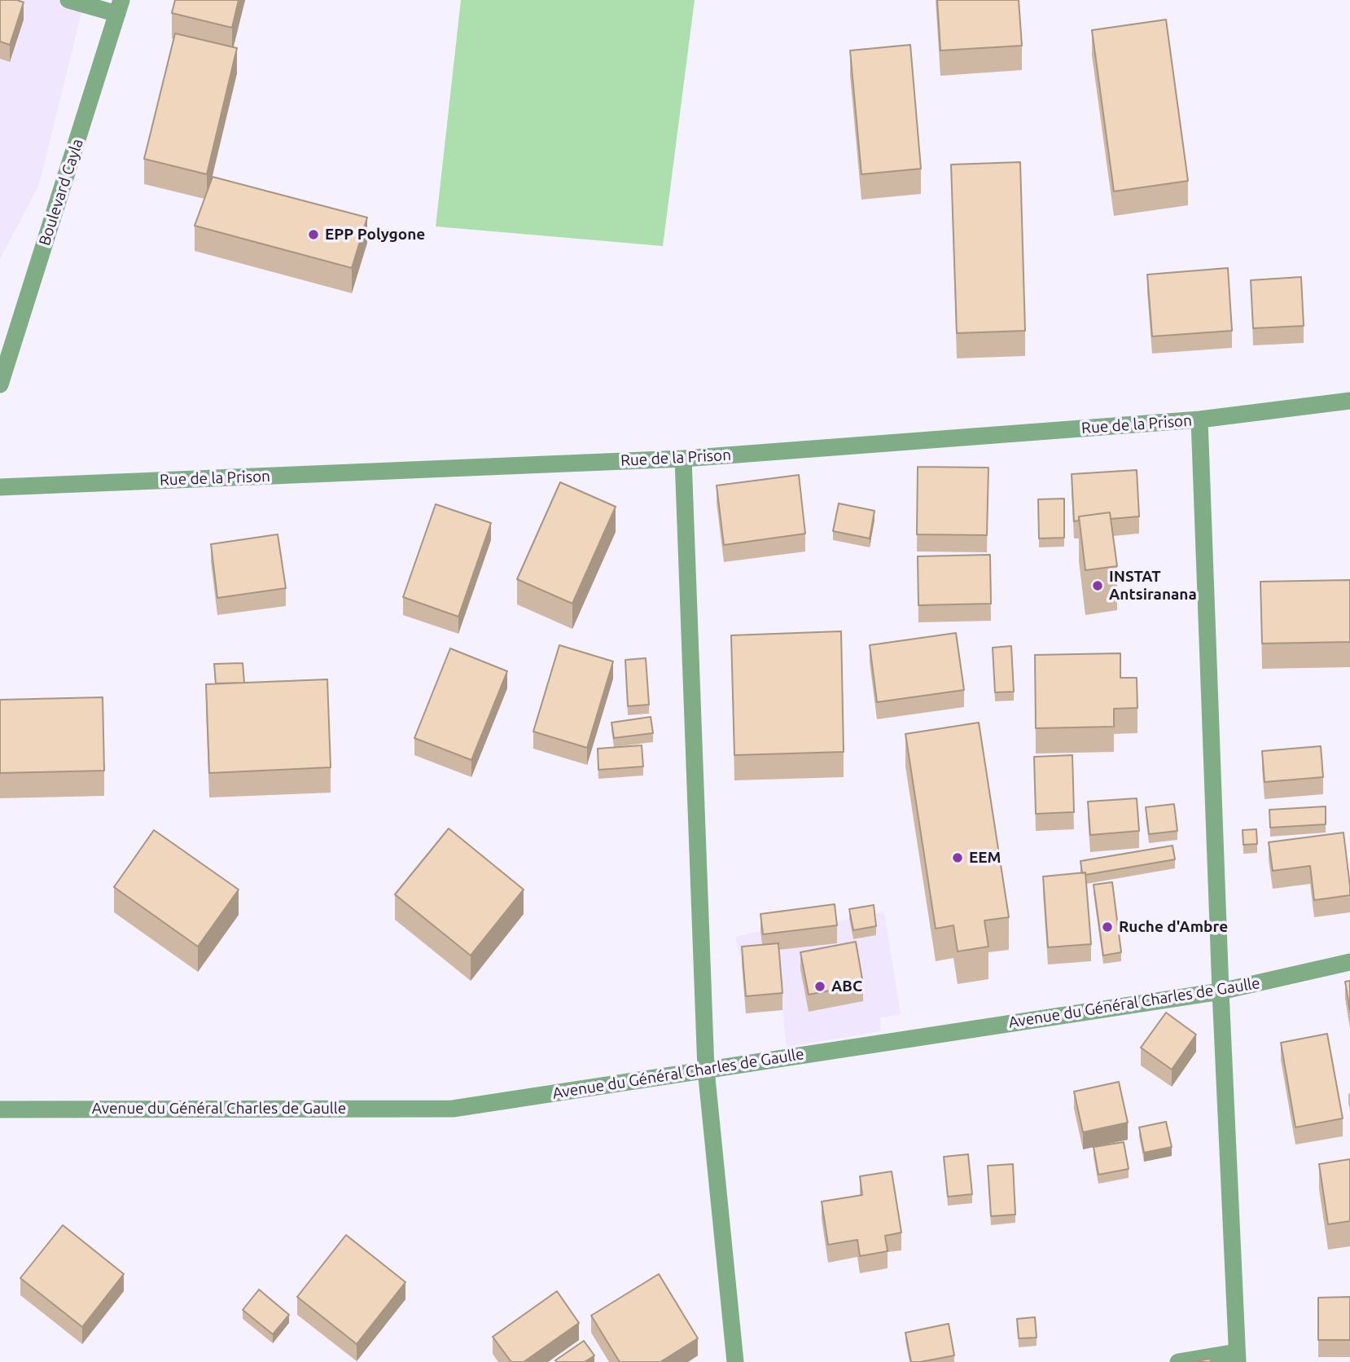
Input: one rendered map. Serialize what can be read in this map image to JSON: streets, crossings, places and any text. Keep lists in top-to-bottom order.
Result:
{
  "streets": {
    "street": ["Boulevard Cayla", "Rue de la Prison", "Avenue du Général Charles de Gaulle"]
  },
  "places": [
    "EPP Polygone",
    "INSTAT Antsiranana",
    "EEM",
    "Ruche d'Ambre",
    "ABC"
  ]
}
